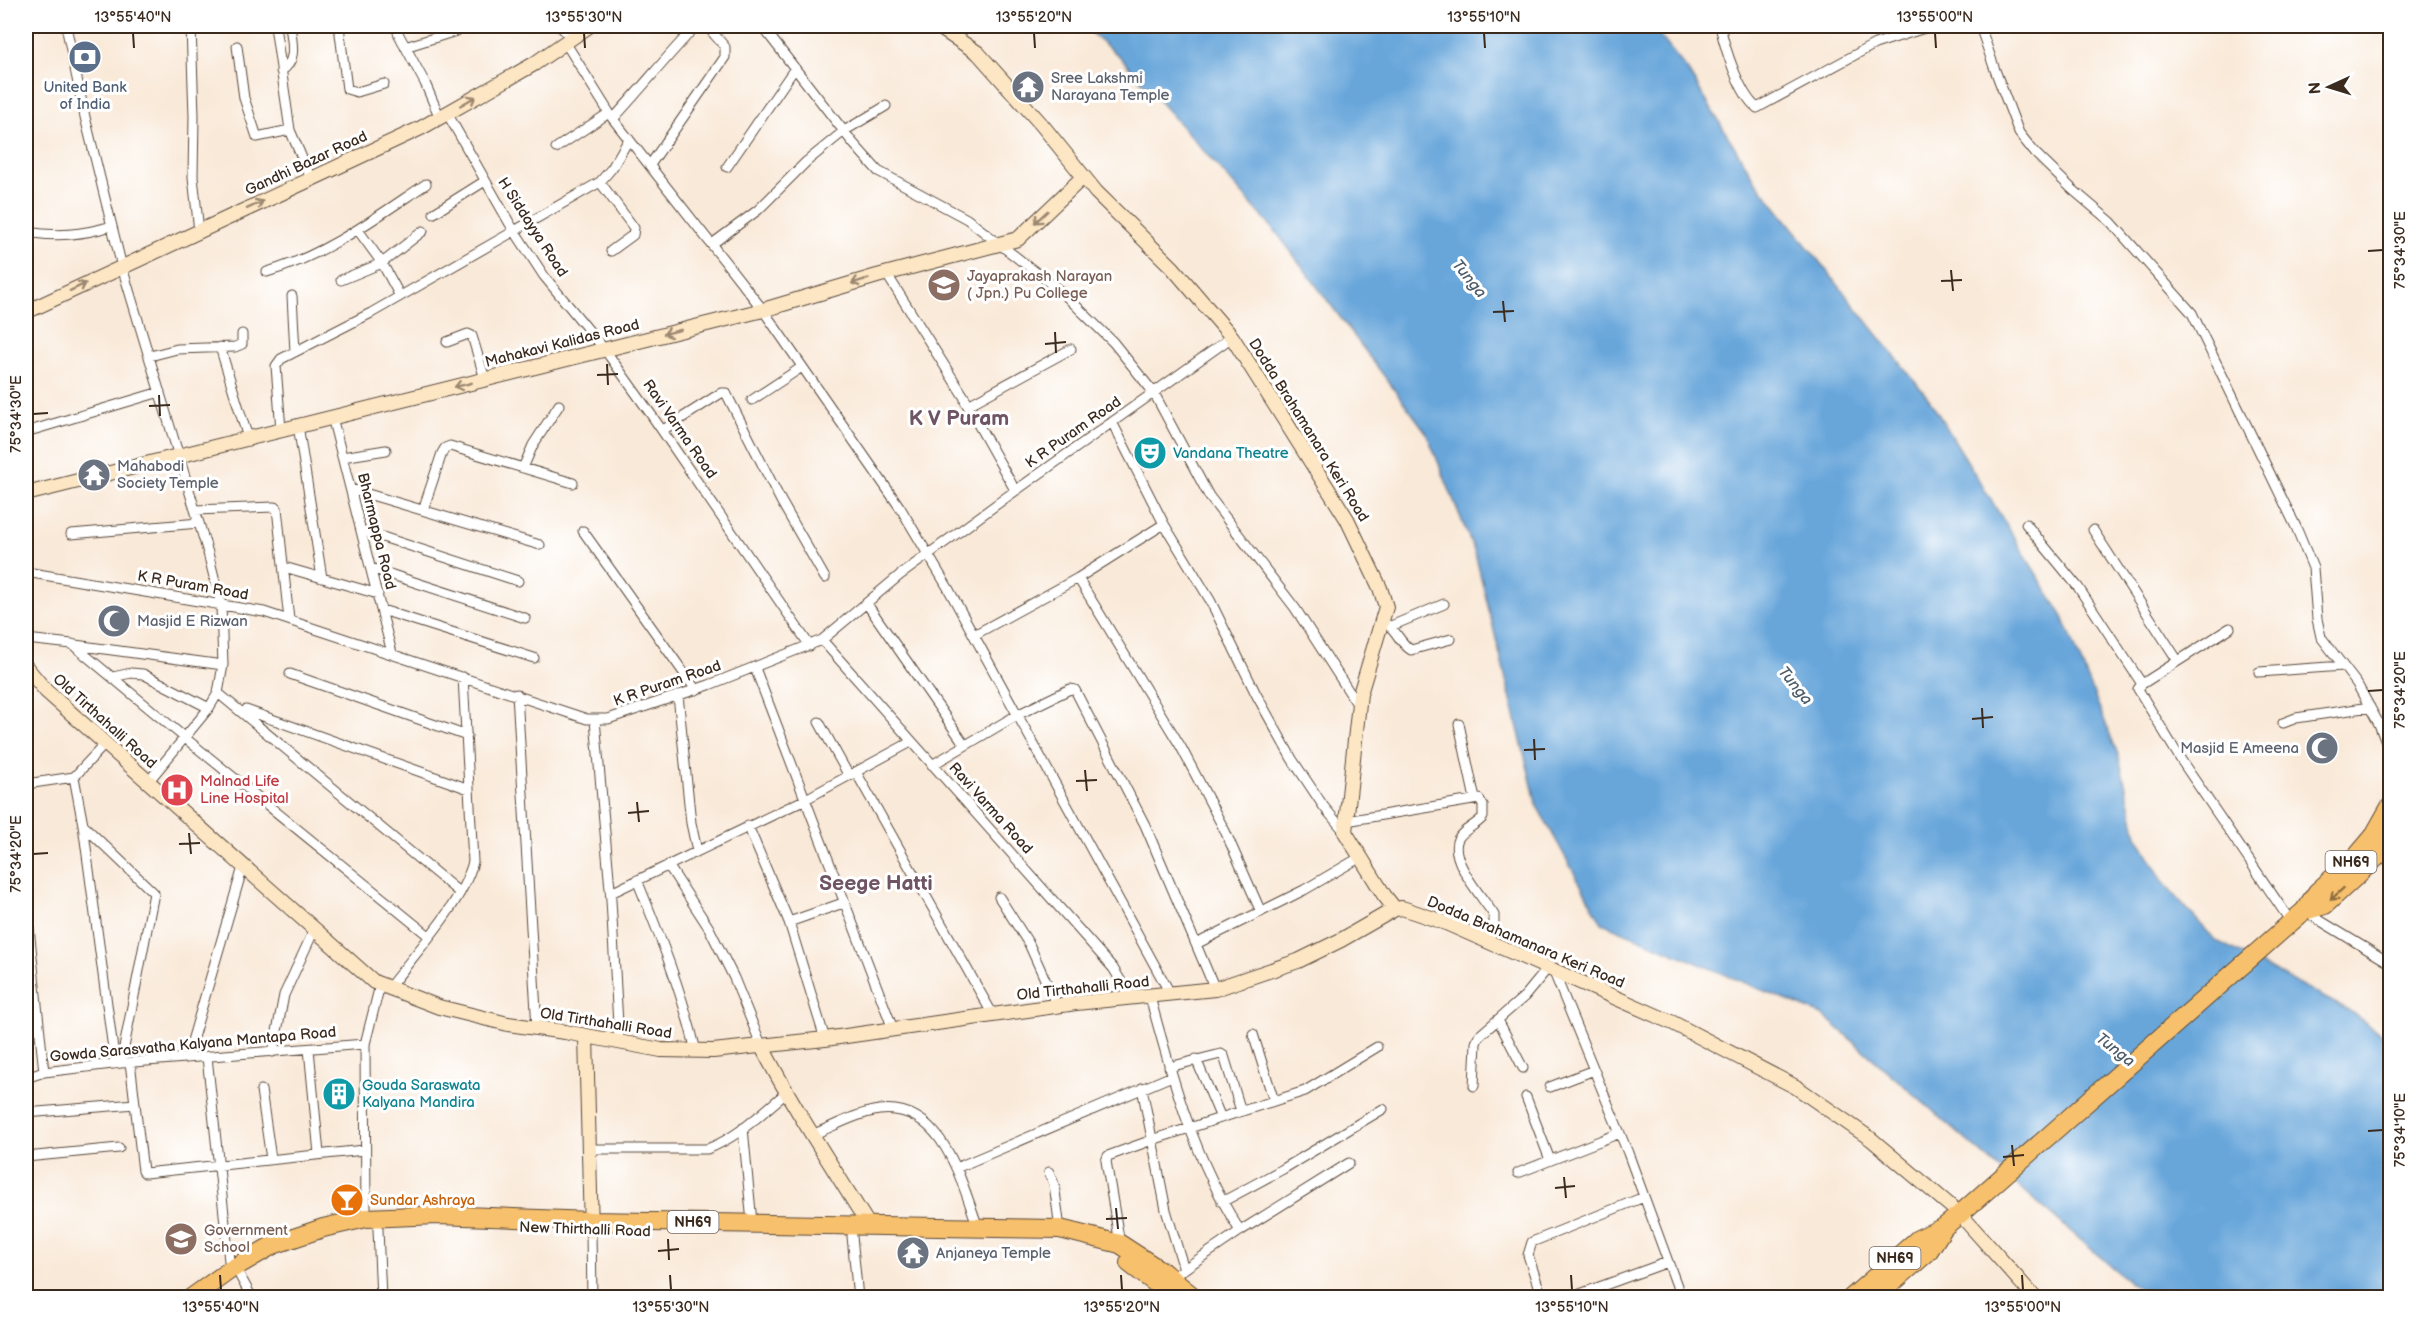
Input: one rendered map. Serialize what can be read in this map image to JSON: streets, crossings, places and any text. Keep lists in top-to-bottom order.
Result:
{
  "streets": {
    "highway": ["NH69", "New Thirthalli Road"],
    "main road": [
      "Gandhi Bazar Road",
      "Mahakavi Kalidas Road",
      "Dodda Brahamanara Keri Road",
      "Old Tirthahalli Road"
    ],
    "street": [
      "H Siddayya Road",
      "Ravi Varma Road",
      "K R Puram Road",
      "Bharmappa Road",
      "Gowda Sarasvatha Kalyana Mantapa Road"
    ]
  },
  "crossings": [
    ["Gandhi Bazar Road", "H Siddayya Road"],
    ["H Siddayya Road", "Mahakavi Kalidas Road"],
    ["H Siddayya Road", "Ravi Varma Road"],
    ["Mahakavi Kalidas Road", "Ravi Varma Road"],
    ["Mahakavi Kalidas Road", "Dodda Brahamanara Keri Road"],
    ["Mahakavi Kalidas Road", "Bharmappa Road"],
    ["Ravi Varma Road", "K R Puram Road"],
    ["Ravi Varma Road", "Old Tirthahalli Road"],
    ["Dodda Brahamanara Keri Road", "K R Puram Road"],
    ["Dodda Brahamanara Keri Road", "Old Tirthahalli Road"],
    ["Dodda Brahamanara Keri Road", "NH69"],
    ["K R Puram Road", "Bharmappa Road"],
    ["NH69", "New Thirthalli Road"]
  ],
  "one_way": ["Gandhi Bazar Road", "Mahakavi Kalidas Road"],
  "districts": ["K V Puram", "Seege Hatti"],
  "water": ["Tunga"],
  "places": {
    "bank": ["United Bank of India"],
    "temple": ["Sree Lakshmi Narayana Temple", "Mahabodi Society Temple", "Anjaneya Temple"],
    "school or university": ["Jayaprakash Narayan ( Jpn.) Pu College", "Government School"],
    "theatre": ["Vandana Theatre"],
    "mosque": ["Masjid E Rizwan", "Masjid E Ameena"],
    "hospital": ["Malnad Life Line Hospital"],
    "building": ["Gouda Saraswata Kalyana Mandira"],
    "bar": ["Sundar Ashraya"]
  },
  "north": "left",
  "coordinates": [
    "13°55'40\"N",
    "13°55'30\"N",
    "13°55'20\"N",
    "13°55'10\"N",
    "13°55'00\"N",
    "75°34'30\"E",
    "75°34'20\"E",
    "75°34'10\"E"
  ]
}
